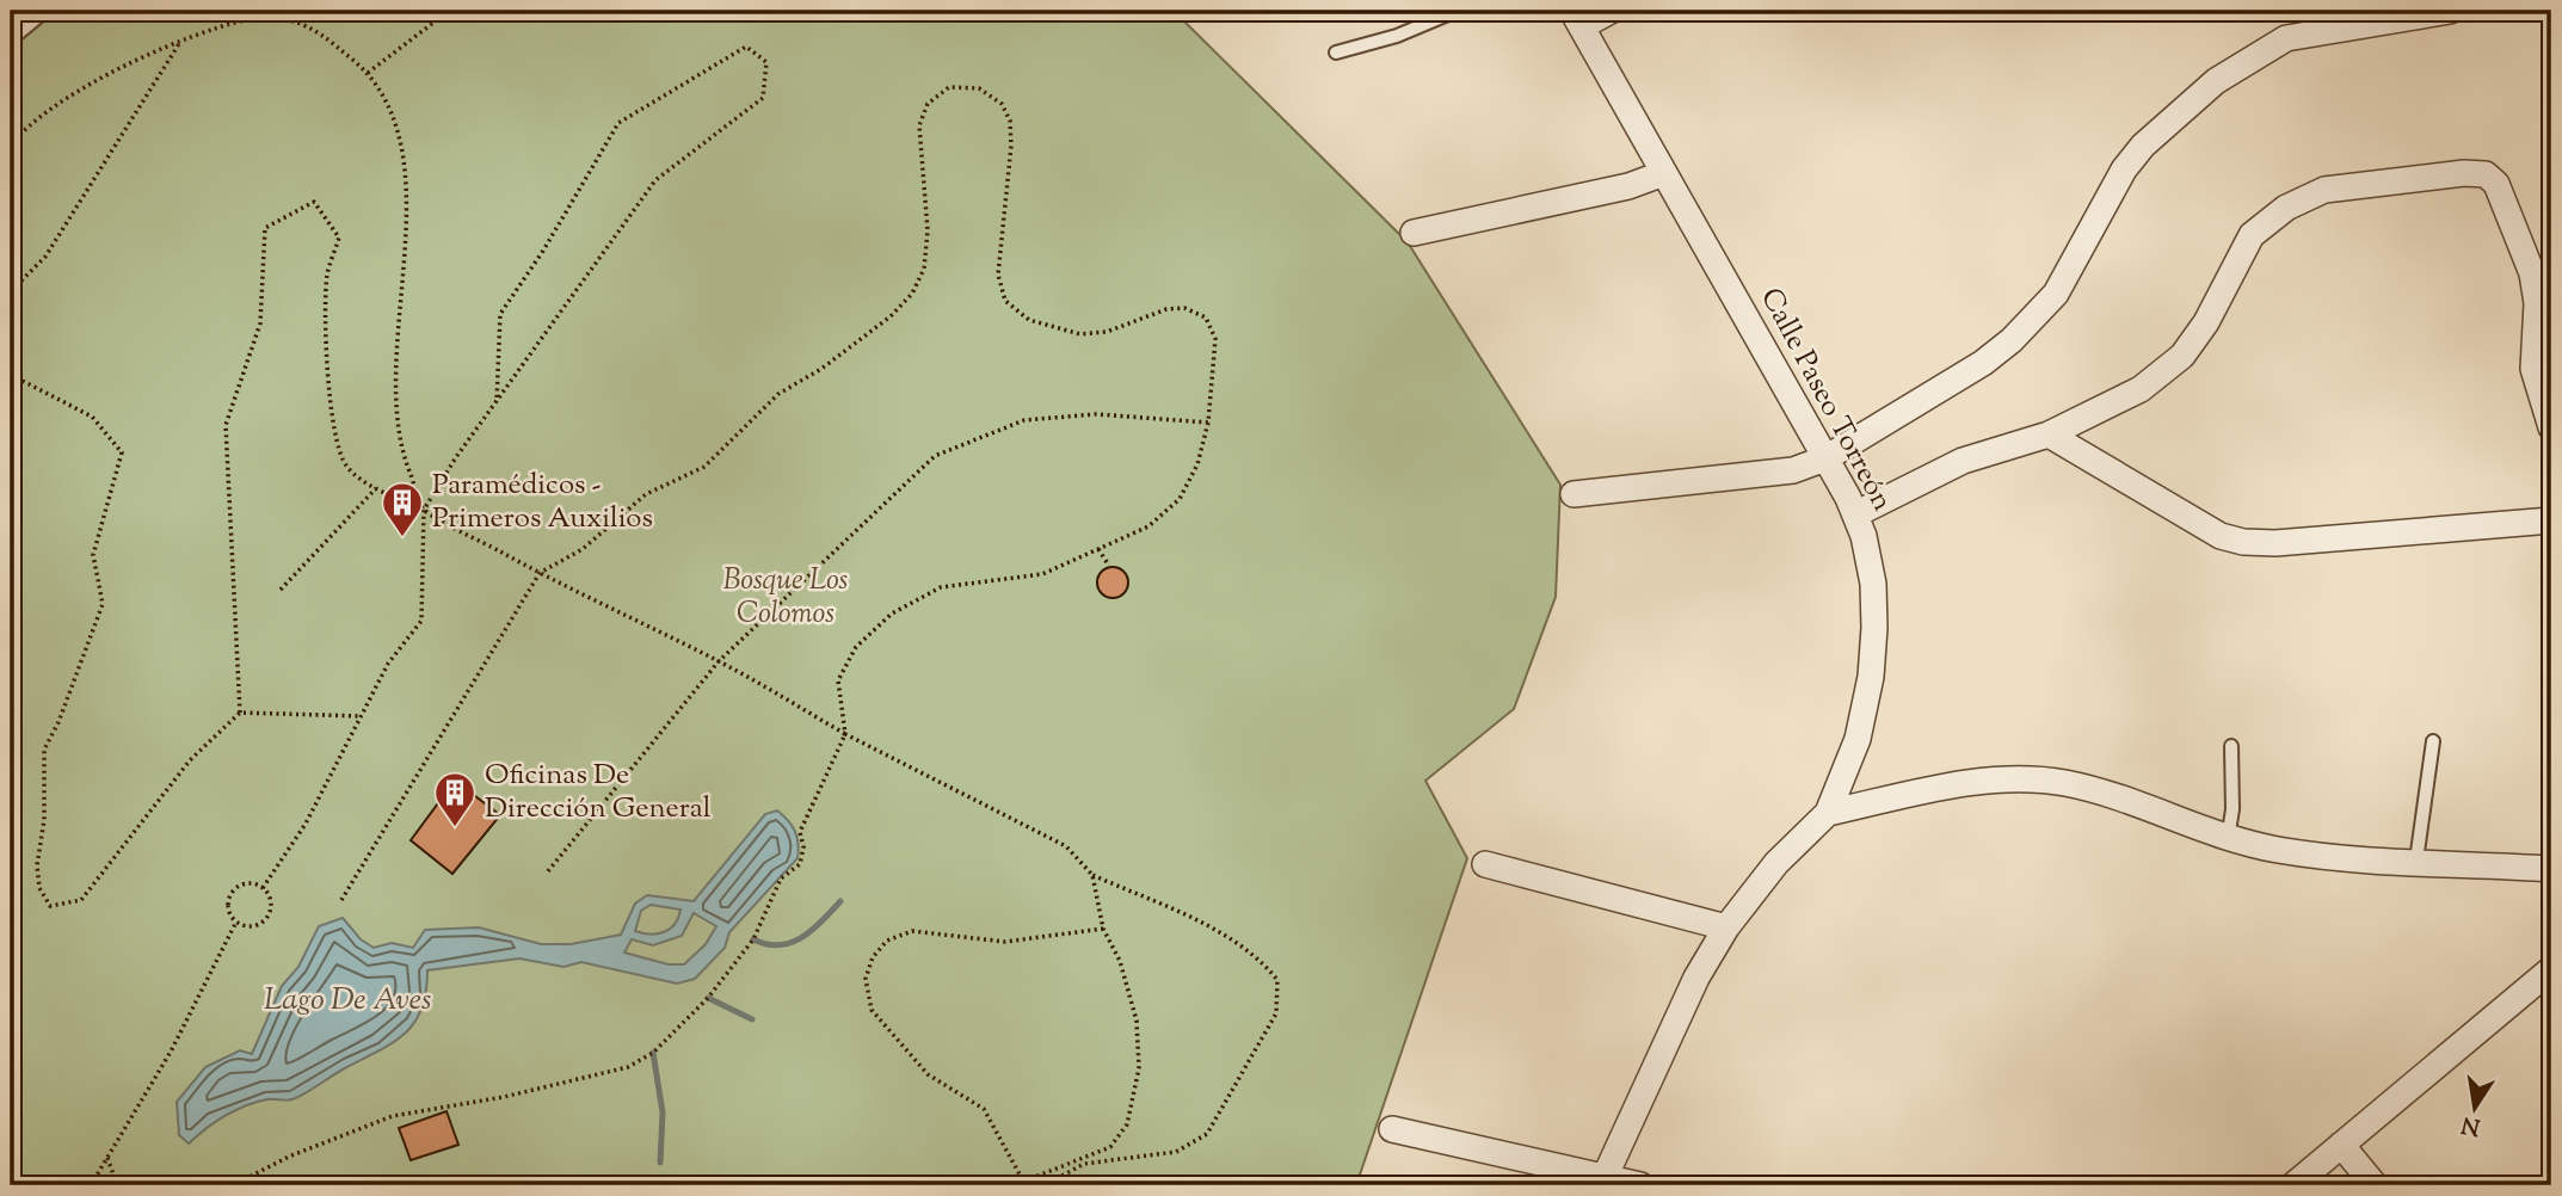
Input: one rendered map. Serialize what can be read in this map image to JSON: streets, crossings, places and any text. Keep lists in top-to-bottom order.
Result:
{
  "streets": {
    "street": ["Calle Paseo Torreón"]
  },
  "water": ["Lago De Aves"],
  "parks": ["Bosque Los Colomos"],
  "places": {
    "building": ["Paramédicos - Primeros Auxilios", "Oficinas De Dirección General"]
  },
  "north": "bottom"
}
